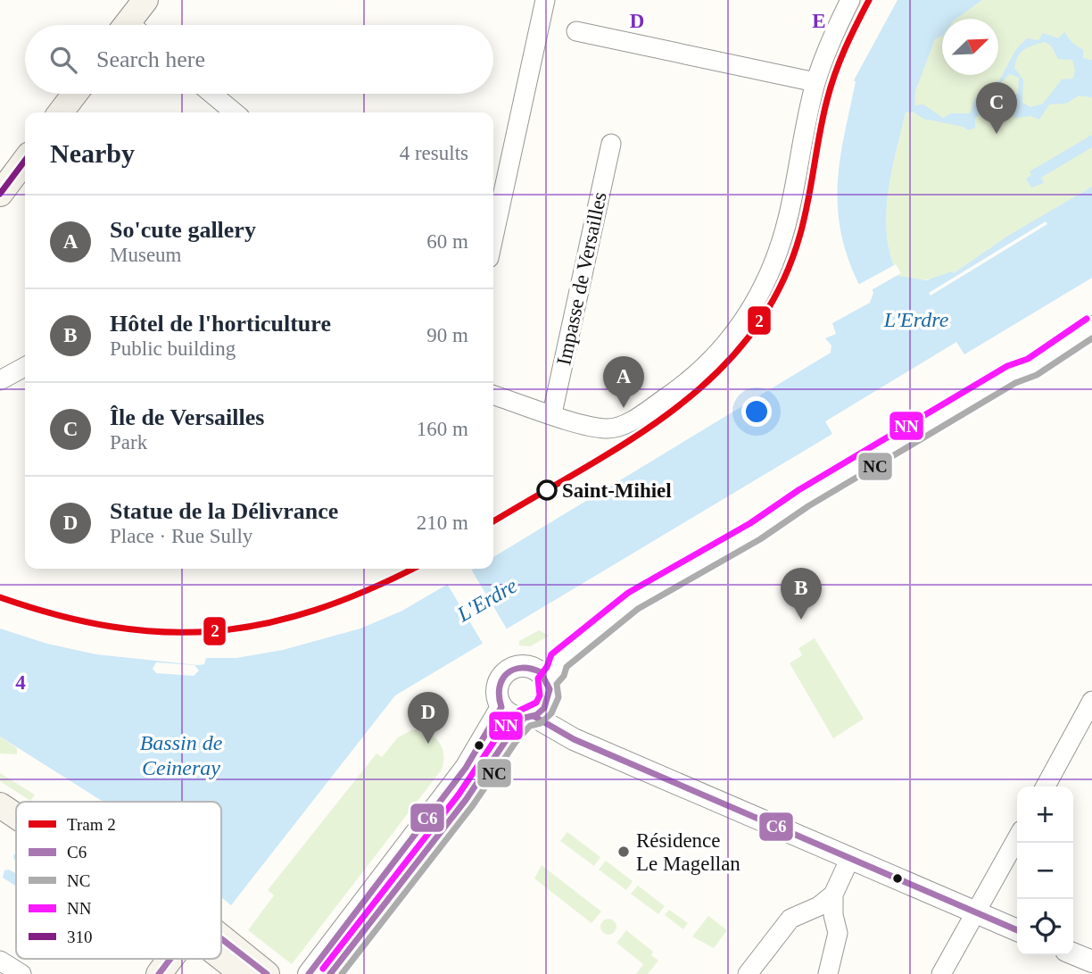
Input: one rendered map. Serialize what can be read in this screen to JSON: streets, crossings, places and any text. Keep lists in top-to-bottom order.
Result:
{
  "streets": {
    "street": ["Impasse de Versailles"]
  },
  "water": ["L'Erdre", "Bassin de Ceineray"],
  "places": ["Saint-Mihiel", "Résidence Le Magellan"],
  "lines": [
    "tram line 2",
    "transit line 310",
    "transit line NN",
    "transit line NC",
    "transit line C6"
  ],
  "legend": [
    "Tram 2",
    "C6",
    "NC",
    "NN",
    "310"
  ],
  "north": "top right",
  "page": {
    "search": "Search here",
    "pins": [
      "C",
      "A",
      "B",
      "D"
    ],
    "heading": ["Nearby", "4 results"],
    "list": [
      {
        "mark": "A",
        "name": "So'cute gallery",
        "note": "Museum",
        "value": "60 m"
      },
      {
        "mark": "B",
        "name": "Hôtel de l'horticulture",
        "note": "Public building",
        "value": "90 m"
      },
      {
        "mark": "C",
        "name": "Île de Versailles",
        "note": "Park",
        "value": "160 m"
      },
      {
        "mark": "D",
        "name": "Statue de la Délivrance",
        "note": "Place · Rue Sully",
        "value": "210 m"
      }
    ],
    "map_buttons": ["+", "−"]
  },
  "grid": {
    "columns": ["D", "E"],
    "rows": ["4"]
  }
}
